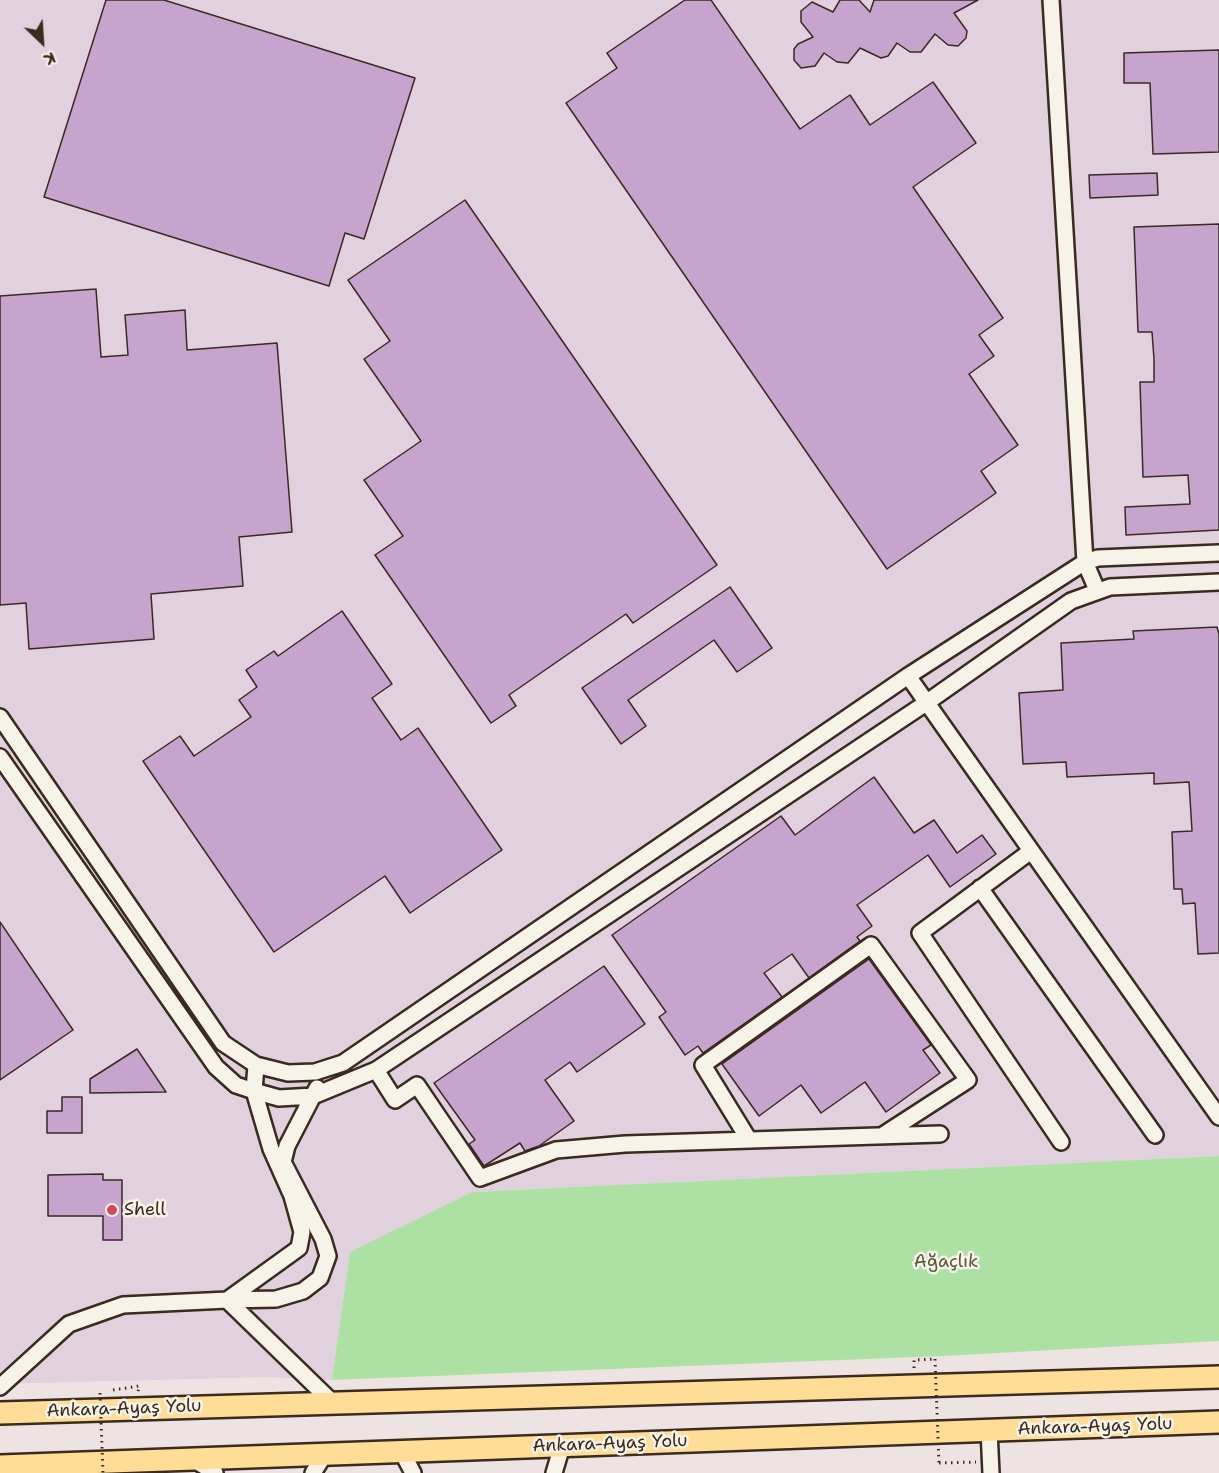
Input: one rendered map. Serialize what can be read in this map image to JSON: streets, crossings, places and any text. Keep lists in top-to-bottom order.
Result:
{
  "streets": {
    "highway": ["Ankara-Ayaş Yolu"]
  },
  "parks": ["Ağaçlık"],
  "places": ["Shell"],
  "north": "bottom right"
}
